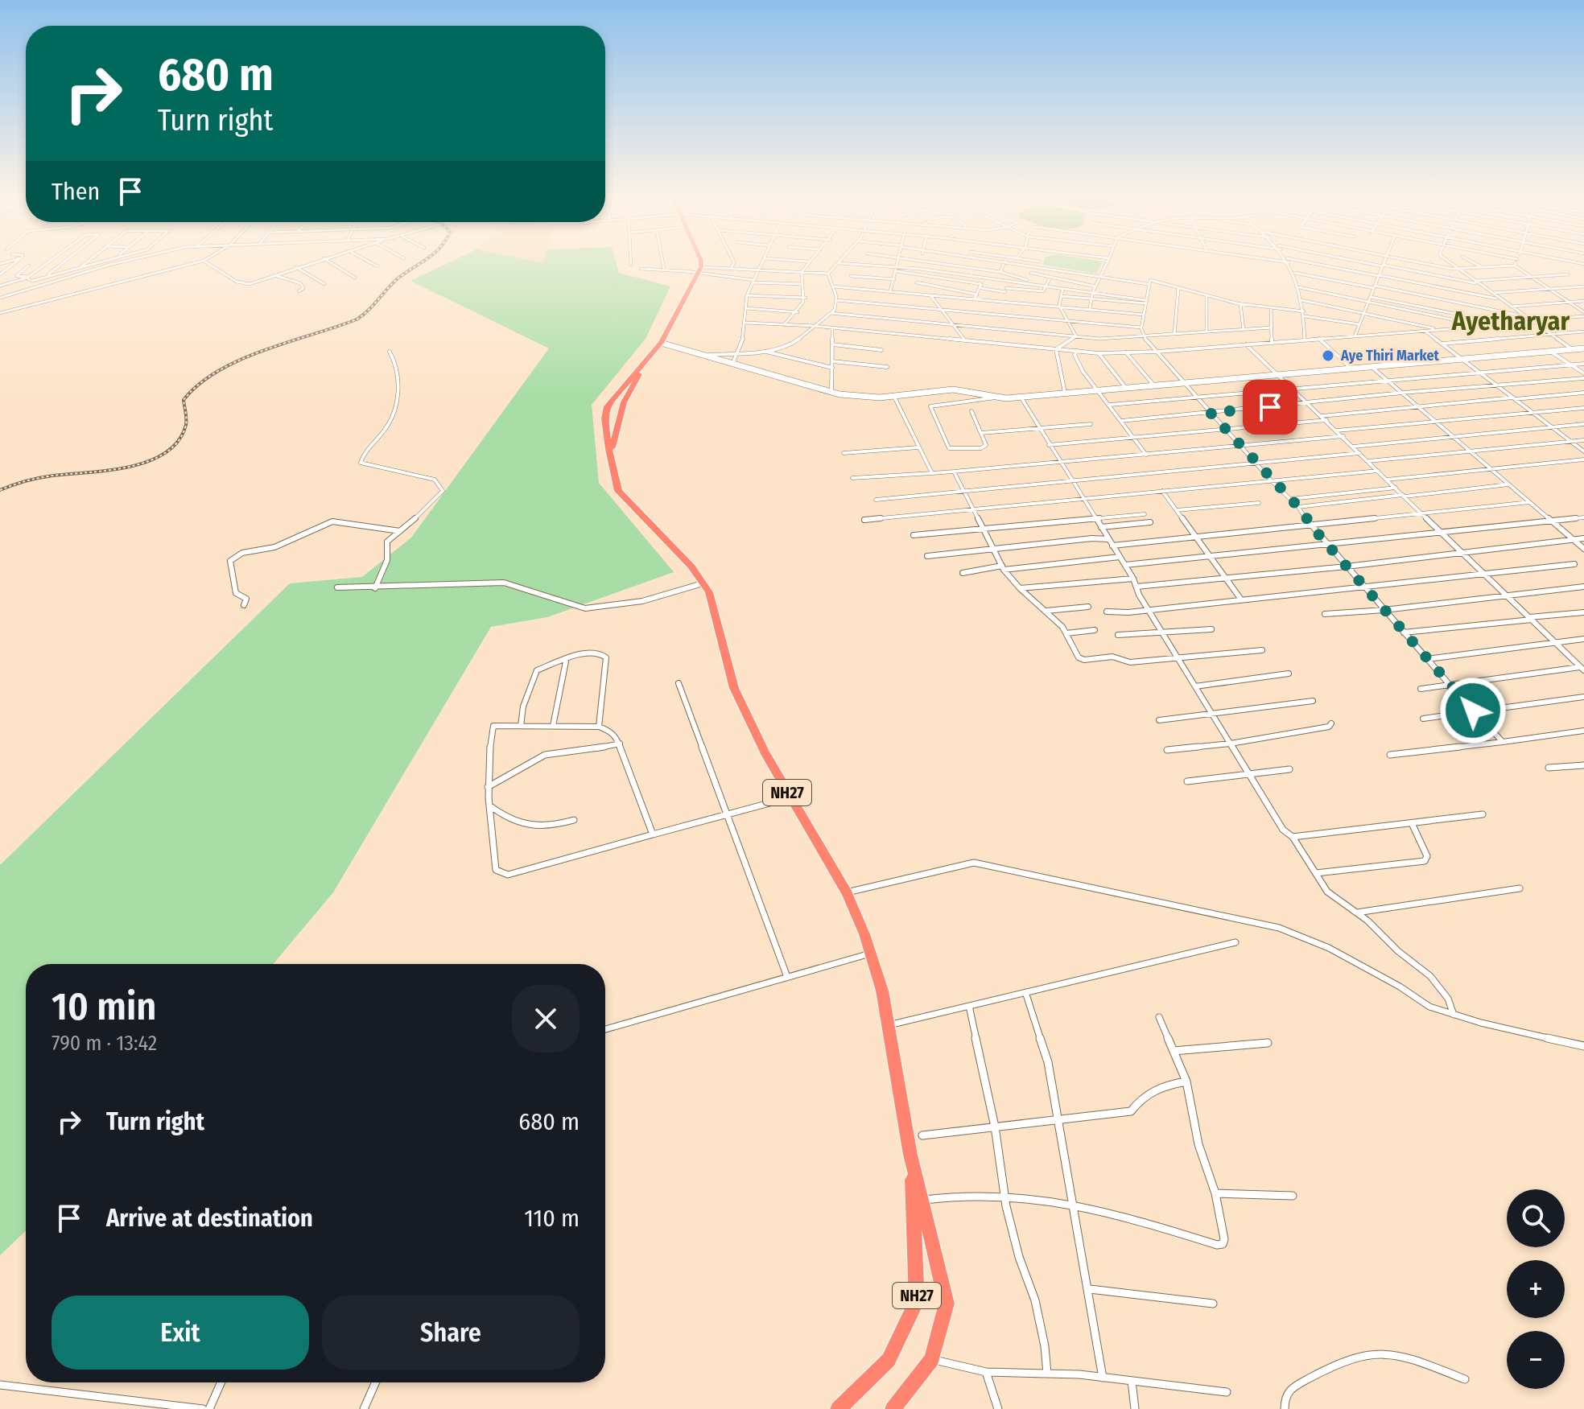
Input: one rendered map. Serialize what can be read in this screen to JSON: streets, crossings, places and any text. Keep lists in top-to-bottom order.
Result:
{
  "streets": {
    "highway": ["NH27"]
  },
  "districts": ["Ayetharyar"],
  "places": ["Aye Thiri Market"],
  "page": {
    "turn": ["680 m", "Turn right"],
    "then": "Then",
    "heading": ["10 min", "790 m · 13:42"],
    "list": [
      {
        "name": "Turn right",
        "value": "680 m"
      },
      {
        "name": "Arrive at destination",
        "value": "110 m"
      }
    ],
    "map_buttons": ["+", "−"],
    "buttons": ["Exit", "Share"]
  }
}
